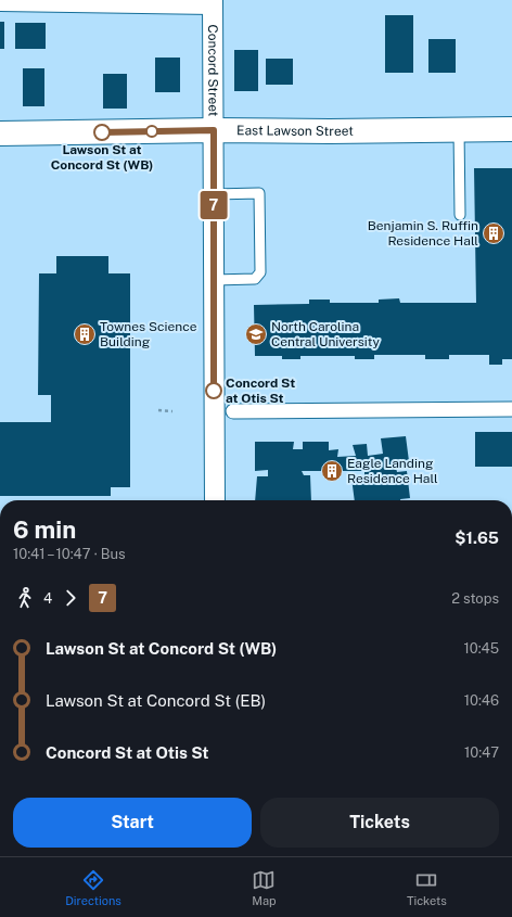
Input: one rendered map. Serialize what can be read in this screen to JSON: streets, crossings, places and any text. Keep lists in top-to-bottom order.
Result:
{
  "streets": {
    "street": ["Concord Street", "East Lawson Street"]
  },
  "crossings": [
    ["Concord Street", "East Lawson Street"]
  ],
  "places": {
    "other": ["Lawson St at Concord St (WB)", "Concord St at Otis St"],
    "building": ["Benjamin S. Ruffin Residence Hall", "Townes Science Building", "Eagle Landing Residence Hall"],
    "school or university": ["North Carolina Central University"]
  },
  "lines": ["bus line 7"],
  "page": {
    "on_map": "7",
    "heading": ["6 min", "10:41 – 10:47 · Bus", "$1.65"],
    "legs": ["4", "7", "2 stops"],
    "list": [
      {
        "name": "Lawson St at Concord St (WB)",
        "value": "10:45"
      },
      {
        "name": "Lawson St at Concord St (EB)",
        "value": "10:46"
      },
      {
        "name": "Concord St at Otis St",
        "value": "10:47"
      }
    ],
    "buttons": ["Start", "Tickets"],
    "tabs": ["Directions", "Map", "Tickets"]
  }
}
